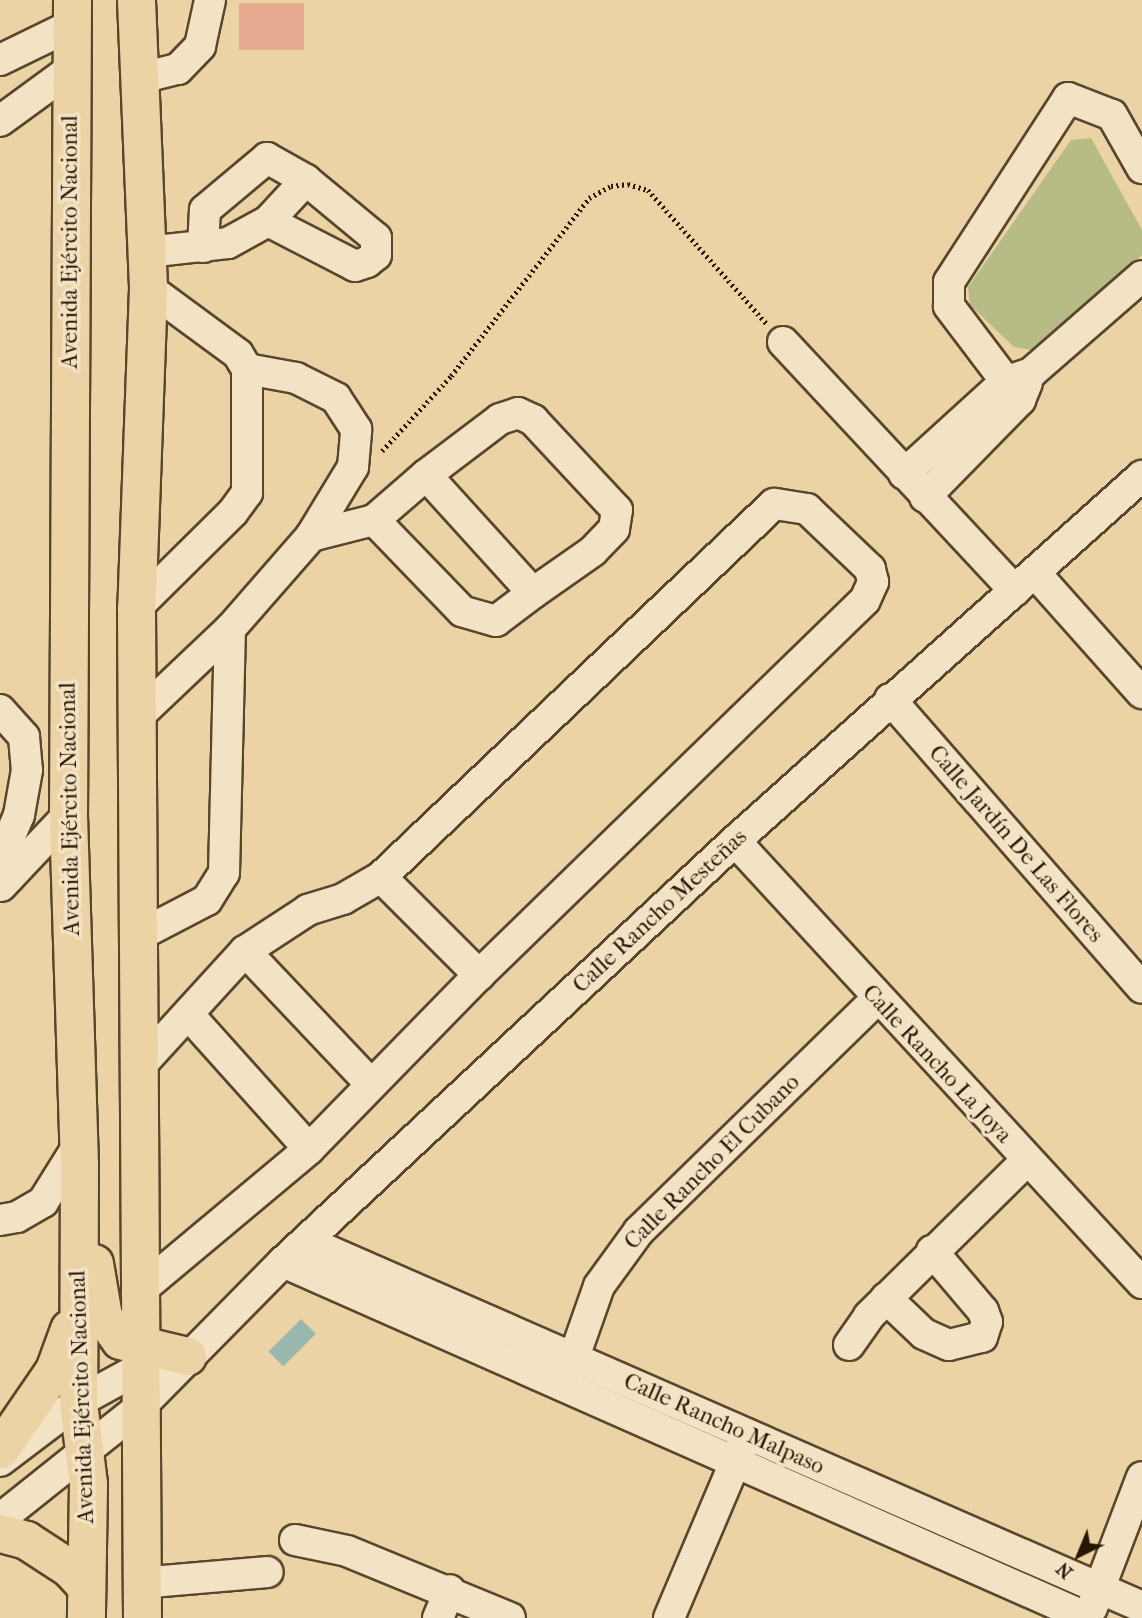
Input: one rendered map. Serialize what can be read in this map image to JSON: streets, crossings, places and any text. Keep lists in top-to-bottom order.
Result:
{
  "streets": {
    "main road": ["Avenida Ejército Nacional"],
    "street": [
      "Calle Jardín De Las Flores",
      "Calle Rancho Mesteñas",
      "Calle Rancho La Joya",
      "Calle Rancho El Cubano",
      "Calle Rancho Malpaso"
    ]
  },
  "crossings": [
    ["Avenida Ejército Nacional", "Calle Rancho Mesteñas"],
    ["Calle Jardín De Las Flores", "Calle Rancho Mesteñas"],
    ["Calle Rancho Mesteñas", "Calle Rancho La Joya"],
    ["Calle Rancho Mesteñas", "Calle Rancho Malpaso"],
    ["Calle Rancho La Joya", "Calle Rancho El Cubano"],
    ["Calle Rancho El Cubano", "Calle Rancho Malpaso"]
  ],
  "north": "bottom left"
}
